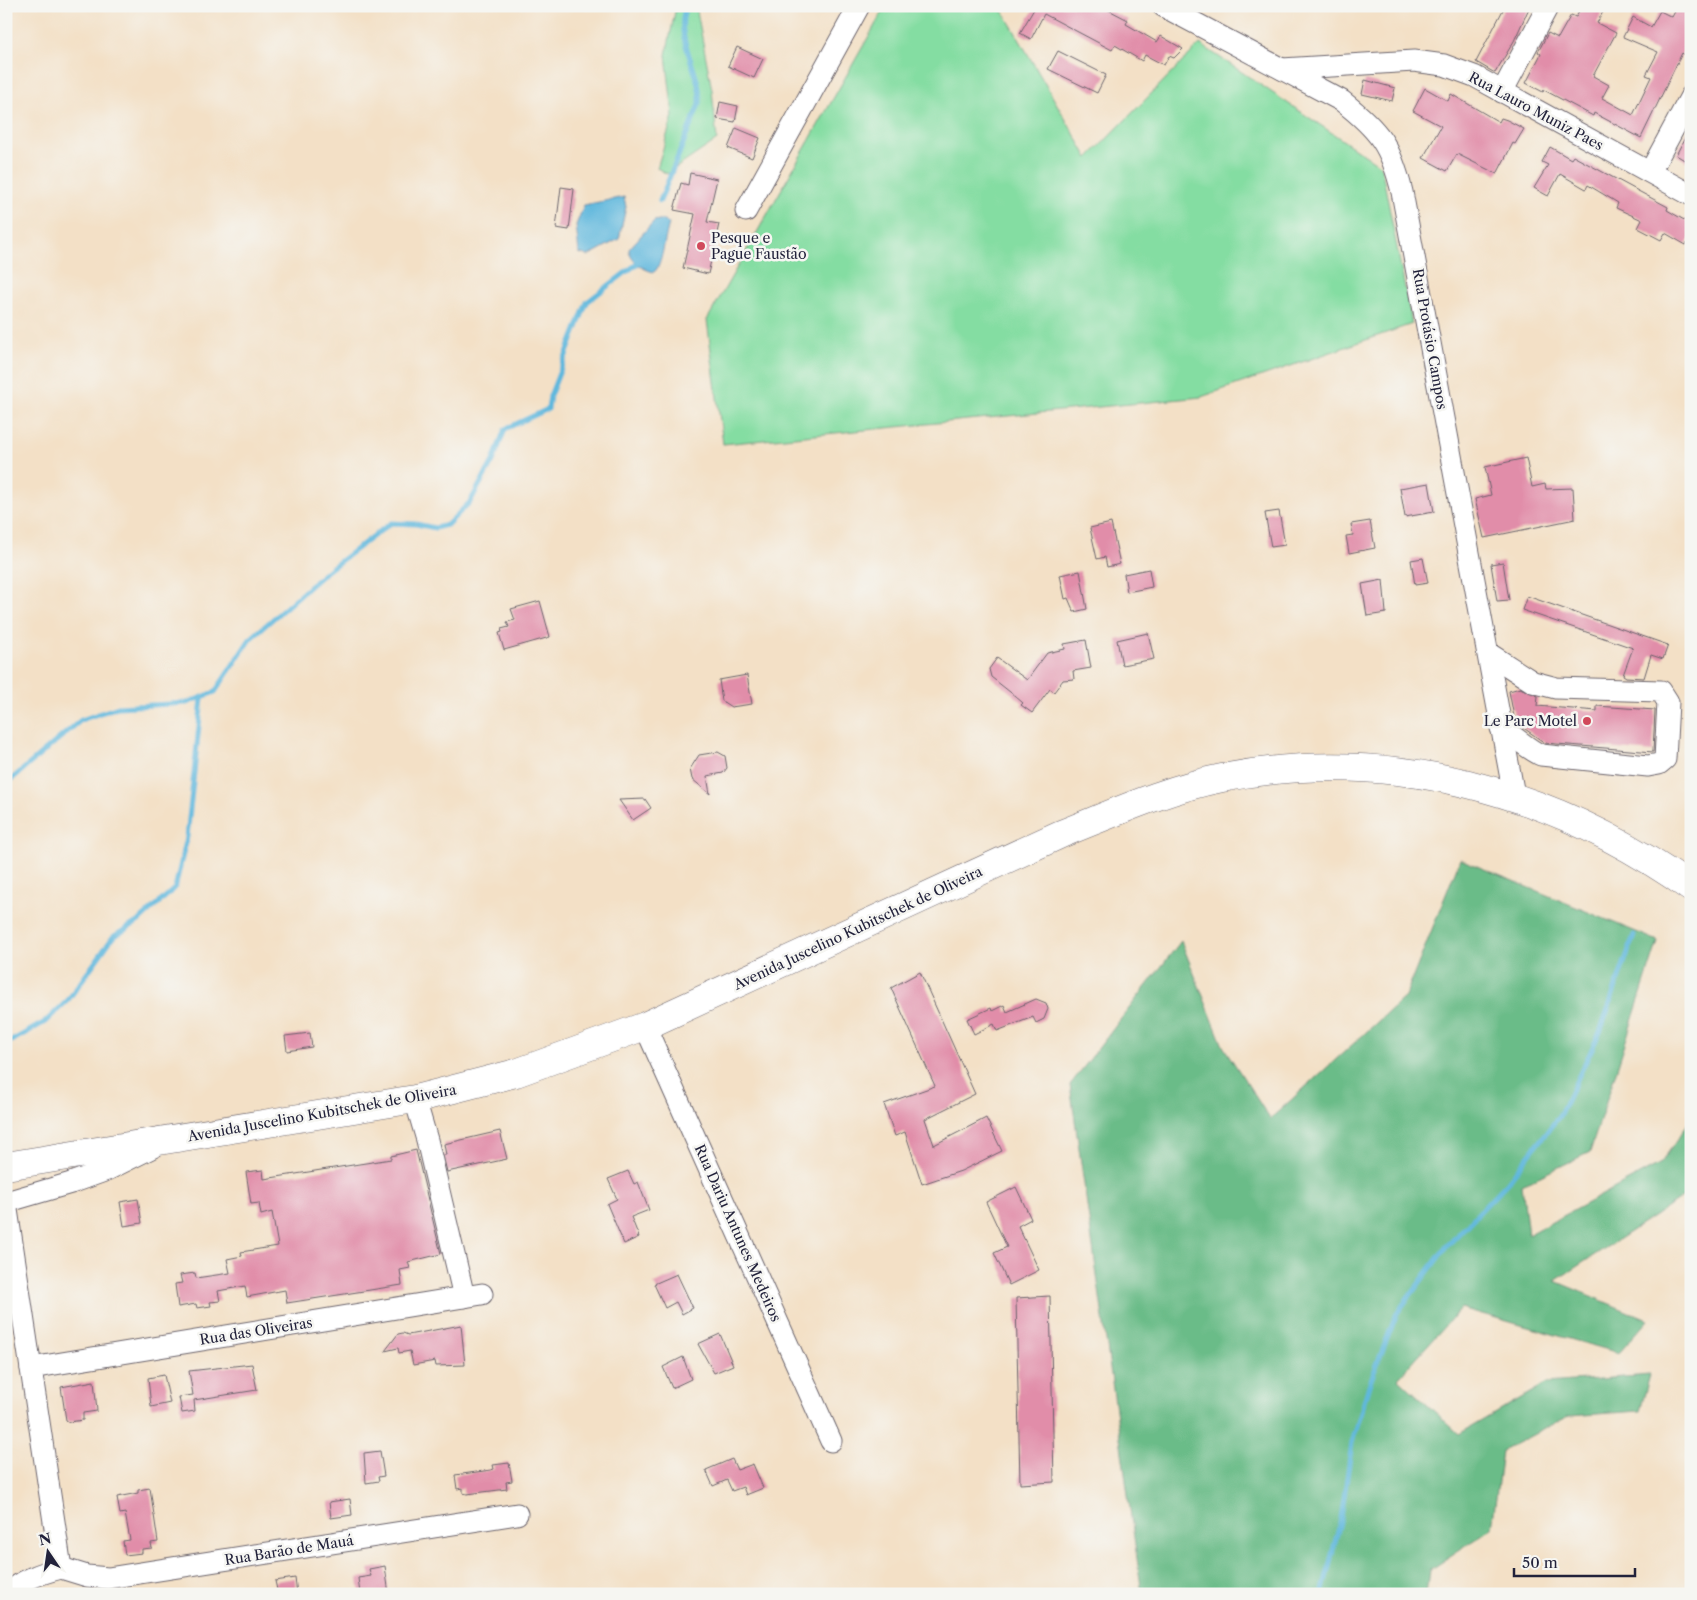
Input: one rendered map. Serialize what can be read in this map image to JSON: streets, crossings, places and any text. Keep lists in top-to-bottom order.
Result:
{
  "streets": {
    "main road": ["Avenida Juscelino Kubitschek de Oliveira"],
    "street": [
      "Rua Lauro Muniz Paes",
      "Rua Protásio Campos",
      "Rua Dariu Antunes Medeiros",
      "Rua das Oliveiras",
      "Rua Barão de Mauá"
    ]
  },
  "crossings": [
    ["Rua Lauro Muniz Paes", "Rua Protásio Campos"],
    ["Rua Protásio Campos", "Avenida Juscelino Kubitschek de Oliveira"],
    ["Avenida Juscelino Kubitschek de Oliveira", "Rua Dariu Antunes Medeiros"],
    ["Avenida Juscelino Kubitschek de Oliveira", "Rua das Oliveiras"]
  ],
  "places": ["Pesque e Pague Faustão", "Le Parc Motel"],
  "scale_bar": "50 m",
  "north": "top"
}
